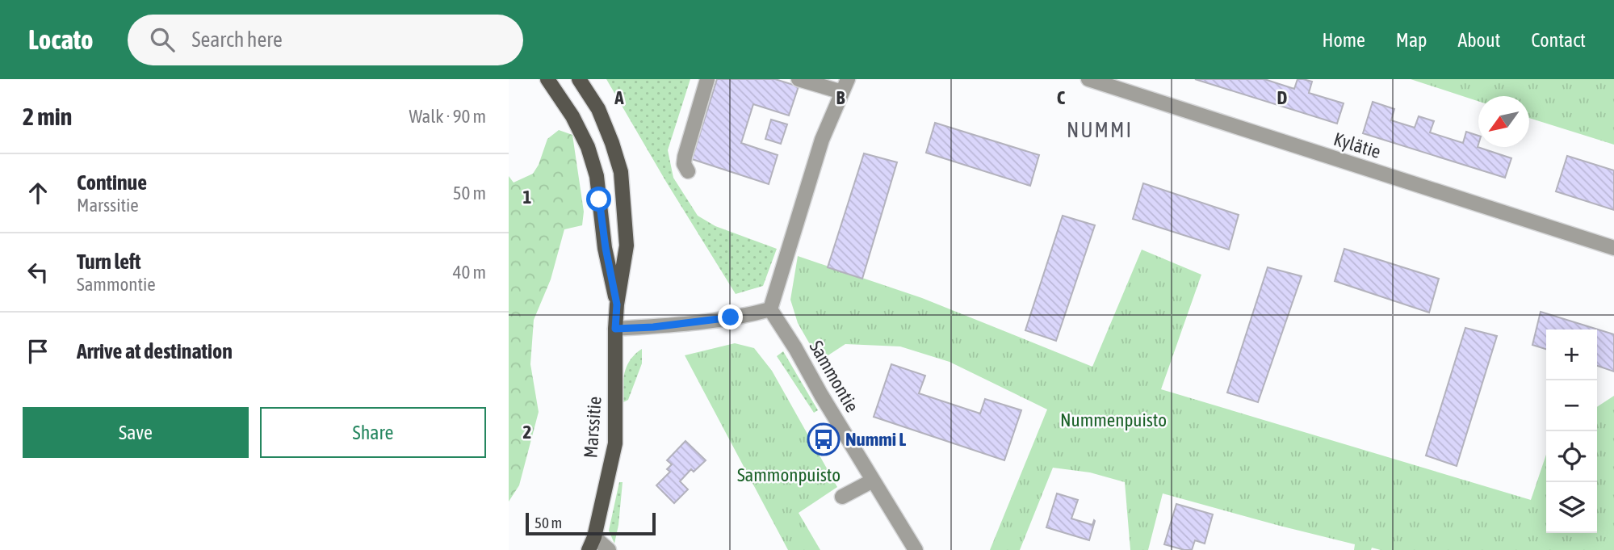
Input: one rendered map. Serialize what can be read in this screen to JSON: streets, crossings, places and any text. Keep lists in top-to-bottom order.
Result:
{
  "streets": {
    "main road": ["Marssitie"],
    "street": ["Kylätie", "Sammontie"]
  },
  "districts": ["NUMMI"],
  "parks": ["Nummenpuisto", "Sammonpuisto"],
  "places": {
    "bus stop": ["Nummi L"]
  },
  "scale_bar": "50 m",
  "north": "bottom left",
  "page": {
    "header": "Locato",
    "search": "Search here",
    "nav": [
      "Home",
      "Map",
      "About",
      "Contact"
    ],
    "heading": ["2 min", "Walk · 90 m"],
    "list": [
      ["Continue", "Marssitie", "50 m"],
      ["Turn left", "Sammontie", "40 m"],
      "Arrive at destination"
    ],
    "map_buttons": ["+", "−"],
    "buttons": ["Save", "Share"],
    "scale": "50 m"
  },
  "grid": {
    "columns": [
      "A",
      "B",
      "C",
      "D"
    ],
    "rows": ["1", "2"]
  }
}
